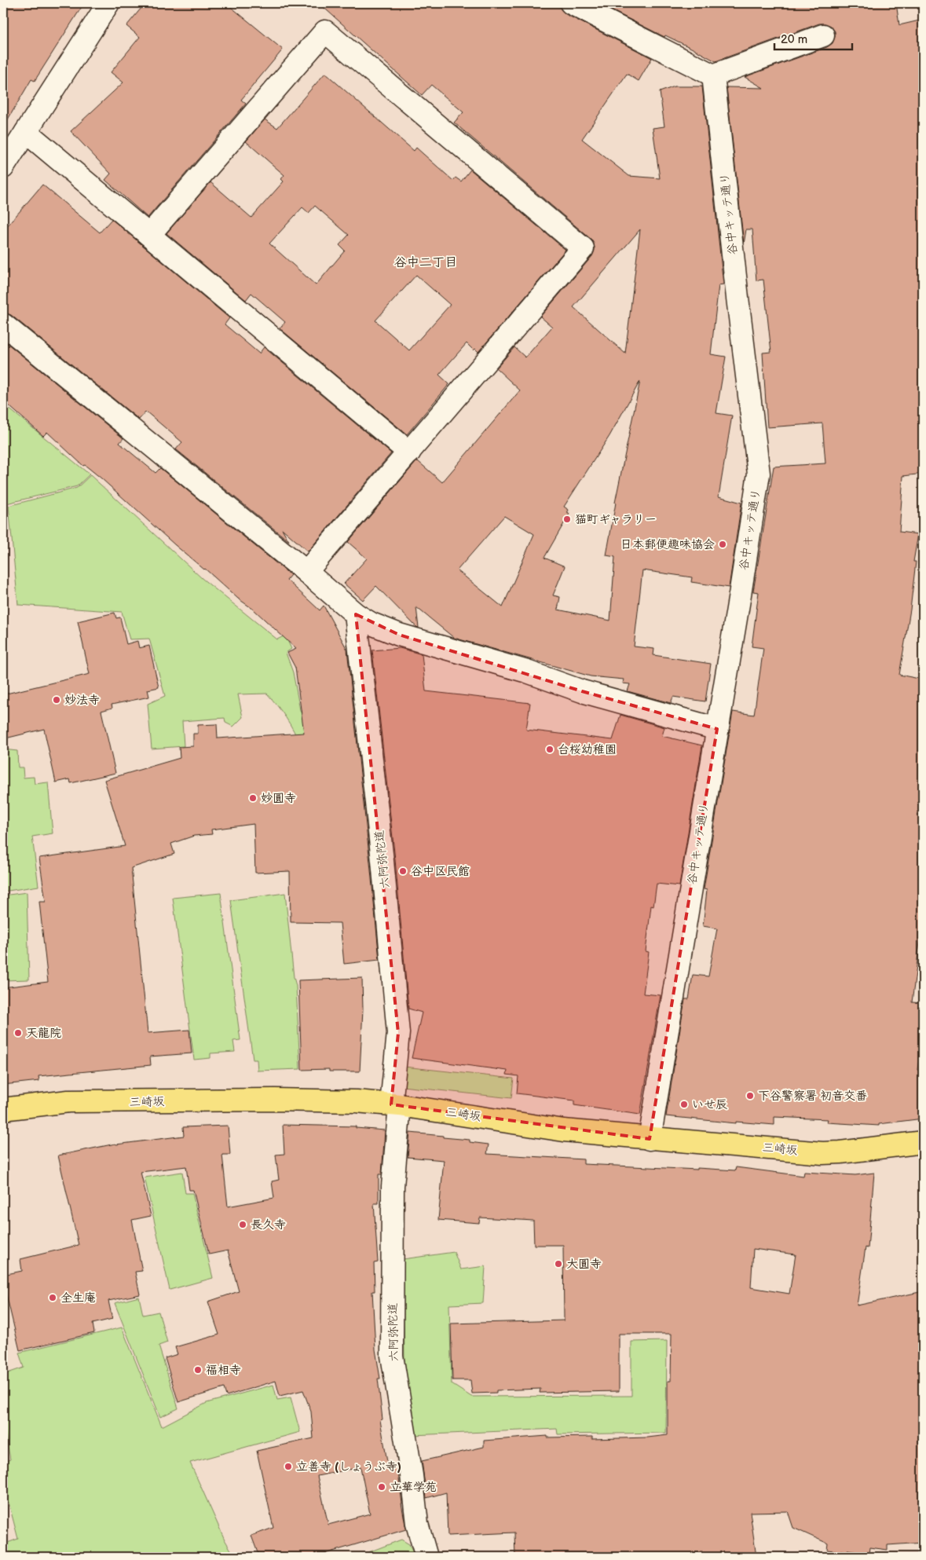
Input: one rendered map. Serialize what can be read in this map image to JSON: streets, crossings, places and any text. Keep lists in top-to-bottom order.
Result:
{
  "streets": {
    "main road": ["三崎坂"],
    "street": ["谷中キッテ通り", "六阿弥陀道"]
  },
  "crossings": [
    ["谷中キッテ通り", "三崎坂"],
    ["六阿弥陀道", "三崎坂"]
  ],
  "districts": ["谷中二丁目"],
  "places": [
    "猫町ギャラリー",
    "日本郵便趣味協会",
    "妙法寺",
    "台桜幼稚園",
    "妙圓寺",
    "谷中区民館",
    "天龍院",
    "下谷警察署 初音交番",
    "いせ辰",
    "長久寺",
    "大圓寺",
    "全生庵",
    "福相寺",
    "立善寺 (しょうぶ寺)",
    "立華学苑"
  ],
  "scale_bar": "20 m"
}
